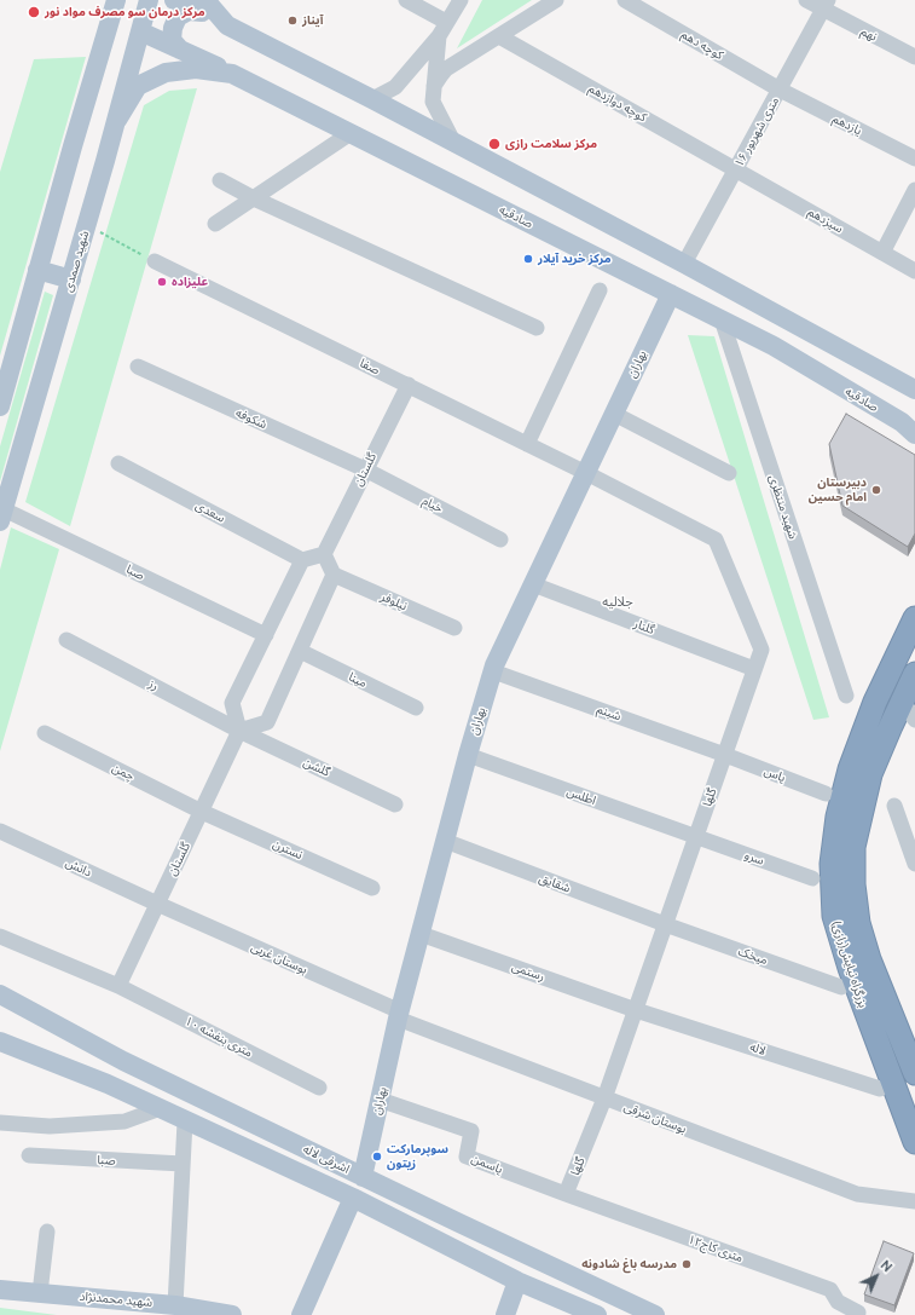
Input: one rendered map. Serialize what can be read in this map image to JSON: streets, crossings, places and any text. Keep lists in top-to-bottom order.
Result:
{
  "streets": {
    "highway": ["بزرگراه نیایش(رازی)"],
    "main road": [
      "صادقیه",
      "شهید صمدی",
      "بهاران",
      "اشرفی لاله",
      "شهید محمدنژاد"
    ],
    "street": [
      "نهم",
      "کوچه دهم",
      "کوچه دوازدهم",
      "یازدهم",
      "۱۶ متری شهریور",
      "سیزدهم",
      "صفا",
      "شکوفه",
      "گلستان",
      "خیام",
      "شهید منتظری",
      "سعدی",
      "صبا",
      "نیلوفر",
      "گلنار",
      "مینا",
      "رز",
      "شبنم",
      "گلشن",
      "چمن",
      "یاس",
      "اطلس",
      "گلها",
      "نسترن",
      "سرو",
      "دانش",
      "شقایق",
      "میخک",
      "بوستان غربی",
      "رستمی",
      "۱۰ متری بنفشه",
      "لاله",
      "بوستان شرقی",
      "یاسمن",
      "۱۲متری کاج"
    ]
  },
  "crossings": [
    ["نهم", "۱۶ متری شهریور"],
    ["کوچه دهم", "یازدهم"],
    ["کوچه دهم", "۱۶ متری شهریور"],
    ["کوچه دوازدهم", "۱۶ متری شهریور"],
    ["کوچه دوازدهم", "سیزدهم"],
    ["یازدهم", "۱۶ متری شهریور"],
    ["۱۶ متری شهریور", "سیزدهم"],
    ["صادقیه", "شهید صمدی"],
    ["صادقیه", "بهاران"],
    ["صادقیه", "شهید منتظری"],
    ["شهید صمدی", "صبا"],
    ["بهاران", "صفا"],
    ["بهاران", "گلنار"],
    ["بهاران", "شبنم"],
    ["بهاران", "اطلس"],
    ["بهاران", "گلها"],
    ["بهاران", "شقایق"],
    ["بهاران", "بوستان غربی"],
    ["بهاران", "رستمی"],
    ["بهاران", "بوستان شرقی"],
    ["بهاران", "اشرفی لاله"],
    ["بهاران", "یاسمن"],
    ["صفا", "گلستان"],
    ["صفا", "گلها"],
    ["شکوفه", "گلستان"],
    ["شکوفه", "خیام"],
    ["گلستان", "خیام"],
    ["گلستان", "رز"],
    ["گلستان", "گلشن"],
    ["گلستان", "چمن"],
    ["گلستان", "نسترن"],
    ["گلستان", "دانش"],
    ["گلستان", "بوستان غربی"],
    ["گلستان", "۱۰ متری بنفشه"],
    ["گلنار", "گلها"],
    ["رز", "گلشن"],
    ["شبنم", "یاس"],
    ["شبنم", "گلها"],
    ["چمن", "نسترن"],
    ["یاس", "گلها"],
    ["اطلس", "گلها"],
    ["اطلس", "سرو"],
    ["گلها", "سرو"],
    ["گلها", "شقایق"],
    ["گلها", "میخک"],
    ["گلها", "رستمی"],
    ["گلها", "لاله"],
    ["گلها", "بوستان شرقی"],
    ["گلها", "یاسمن"],
    ["گلها", "۱۲متری کاج"],
    ["دانش", "بوستان غربی"],
    ["شقایق", "میخک"],
    ["بوستان غربی", "بوستان شرقی"],
    ["رستمی", "لاله"],
    ["یاسمن", "۱۲متری کاج"]
  ],
  "districts": ["جلالیه"],
  "places": [
    "مرکز درمان سو مصرف مواد نور",
    "آیناز",
    "مرکز سلامت رازی",
    "مرکز خرید آیلار",
    "علیزاده",
    "دبیرستان امام حسین",
    "سوپرمارکت زیتون",
    "مدرسه باغ شادونه"
  ],
  "north": "top right"
}
